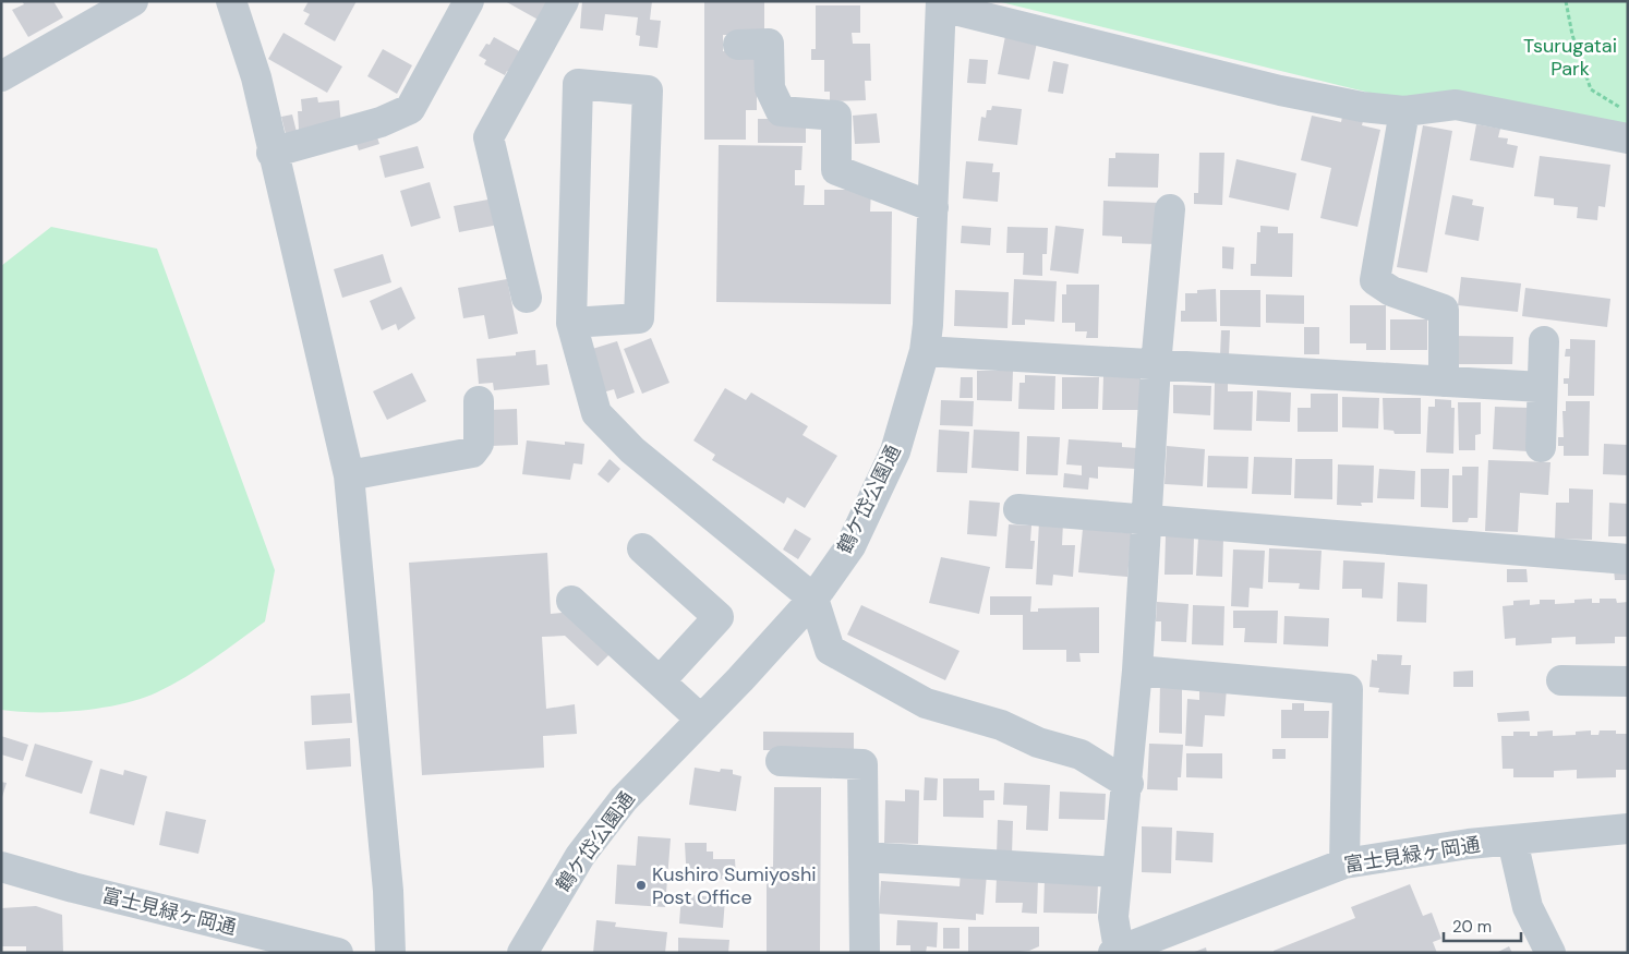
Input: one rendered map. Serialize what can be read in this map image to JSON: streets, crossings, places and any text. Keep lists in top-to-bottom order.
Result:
{
  "streets": {
    "street": ["鶴ケ岱公園通", "富士見緑ヶ岡通"]
  },
  "parks": ["Tsurugatai Park"],
  "places": ["Kushiro Sumiyoshi Post Office"],
  "scale_bar": "20 m"
}
